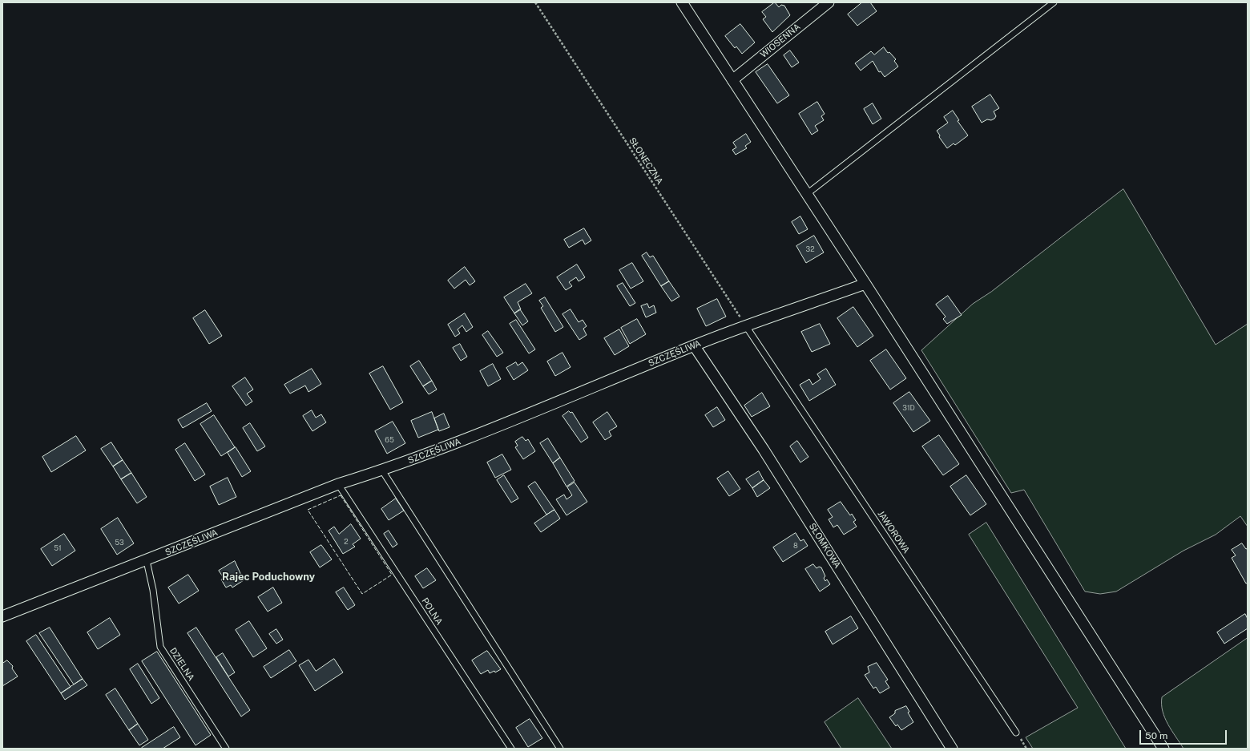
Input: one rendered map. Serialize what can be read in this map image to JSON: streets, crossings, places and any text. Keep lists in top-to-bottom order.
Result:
{
  "streets": {
    "street": ["WIOSENNA", "SZCZĘŚLIWA", "SŁOMKOWA"],
    "lane": ["JAWOROWA", "POLNA", "DZIELNA"],
    "path": ["SŁONECZNA"]
  },
  "crossings": [
    ["SŁONECZNA", "SZCZĘŚLIWA"],
    ["SŁONECZNA", "JAWOROWA"],
    ["SZCZĘŚLIWA", "JAWOROWA"],
    ["SZCZĘŚLIWA", "SŁOMKOWA"],
    ["SZCZĘŚLIWA", "POLNA"],
    ["SZCZĘŚLIWA", "DZIELNA"]
  ],
  "districts": ["Rajec Poduchowny"],
  "house_numbers": [
    "32",
    "31D",
    "65",
    "2",
    "53",
    "8",
    "51"
  ],
  "scale_bar": "50 m"
}
